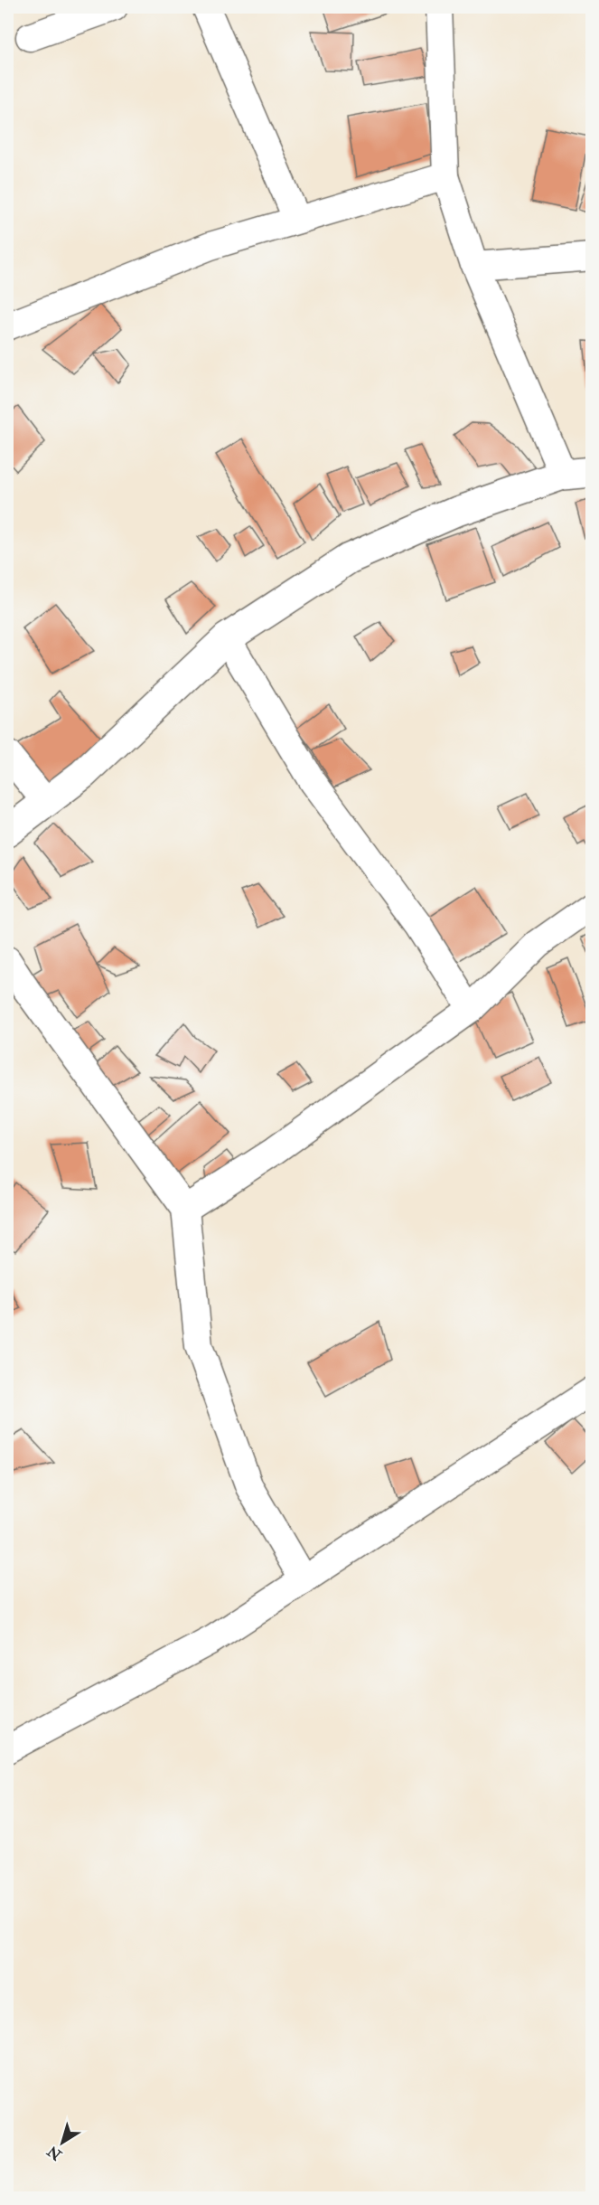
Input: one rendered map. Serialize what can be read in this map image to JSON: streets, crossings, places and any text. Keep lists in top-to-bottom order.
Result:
{
  "north": "bottom left"
}
